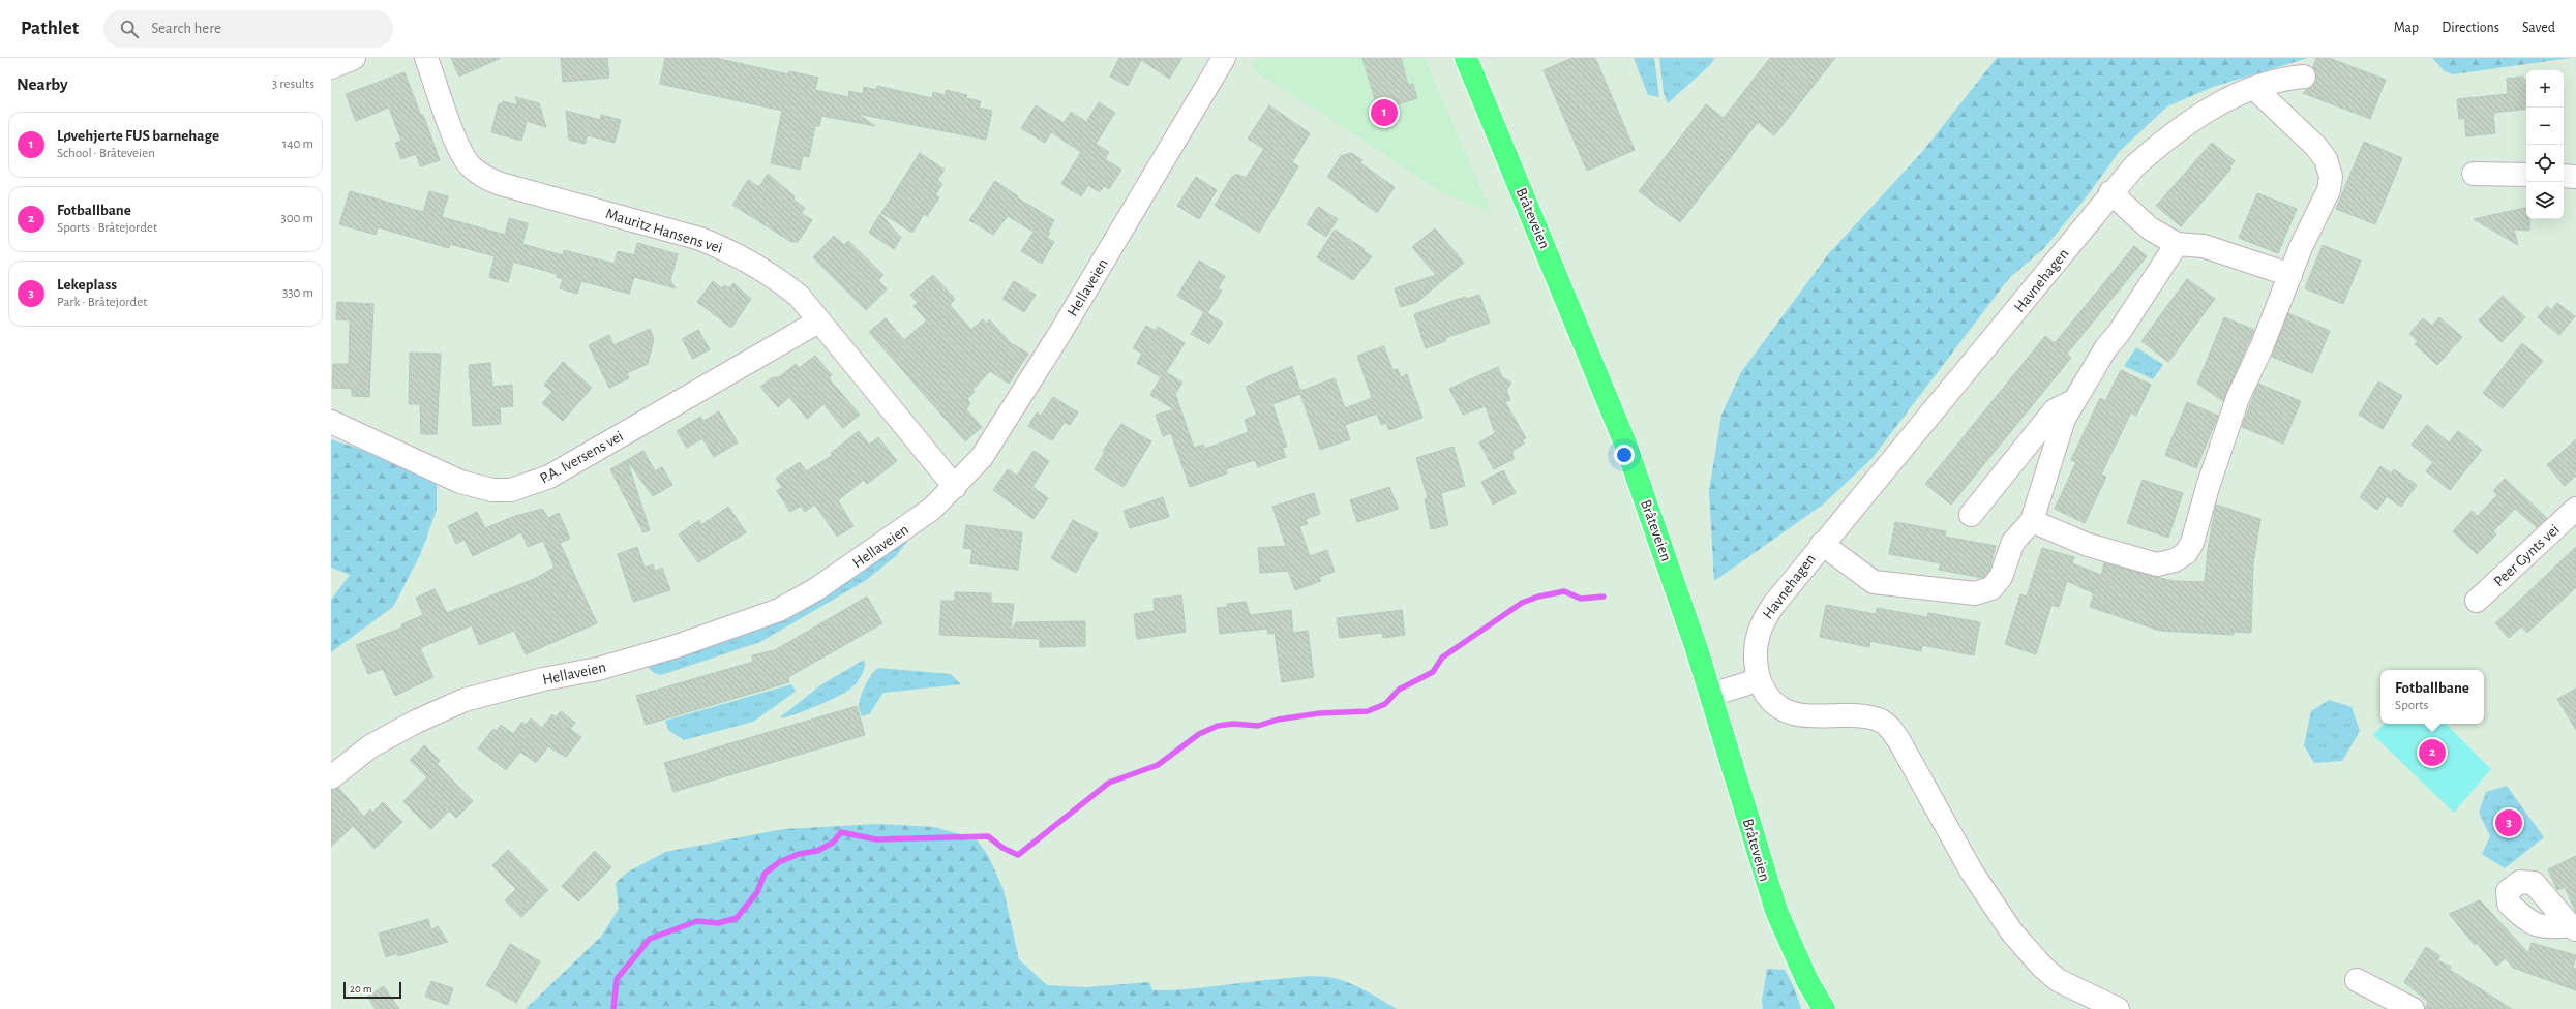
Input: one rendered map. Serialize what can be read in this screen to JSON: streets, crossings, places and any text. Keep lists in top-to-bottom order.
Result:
{
  "streets": {
    "main road": ["Bråteveien"],
    "street": [
      "Mauritz Hansens vei",
      "Havnehagen",
      "Hellaveien",
      "P.A. Iversens vei",
      "Peer Gynts vei"
    ]
  },
  "crossings": [
    ["Mauritz Hansens vei", "Hellaveien"],
    ["Mauritz Hansens vei", "P.A. Iversens vei"]
  ],
  "scale_bar": "20 m",
  "page": {
    "header": "Pathlet",
    "search": "Search here",
    "nav": ["Map", "Directions", "Saved"],
    "heading": ["Nearby", "3 results"],
    "map_buttons": ["+", "−"],
    "pins": ["1", "2", "3"],
    "list": [
      {
        "mark": "1",
        "name": "Løvehjerte FUS barnehage",
        "note": "School · Bråteveien",
        "value": "140 m"
      },
      {
        "mark": "2",
        "name": "Fotballbane",
        "note": "Sports · Bråtejordet",
        "value": "300 m"
      },
      {
        "mark": "3",
        "name": "Lekeplass",
        "note": "Park · Bråtejordet",
        "value": "330 m"
      }
    ],
    "popup": ["Fotballbane", "Sports"],
    "scale": "20 m"
  }
}
